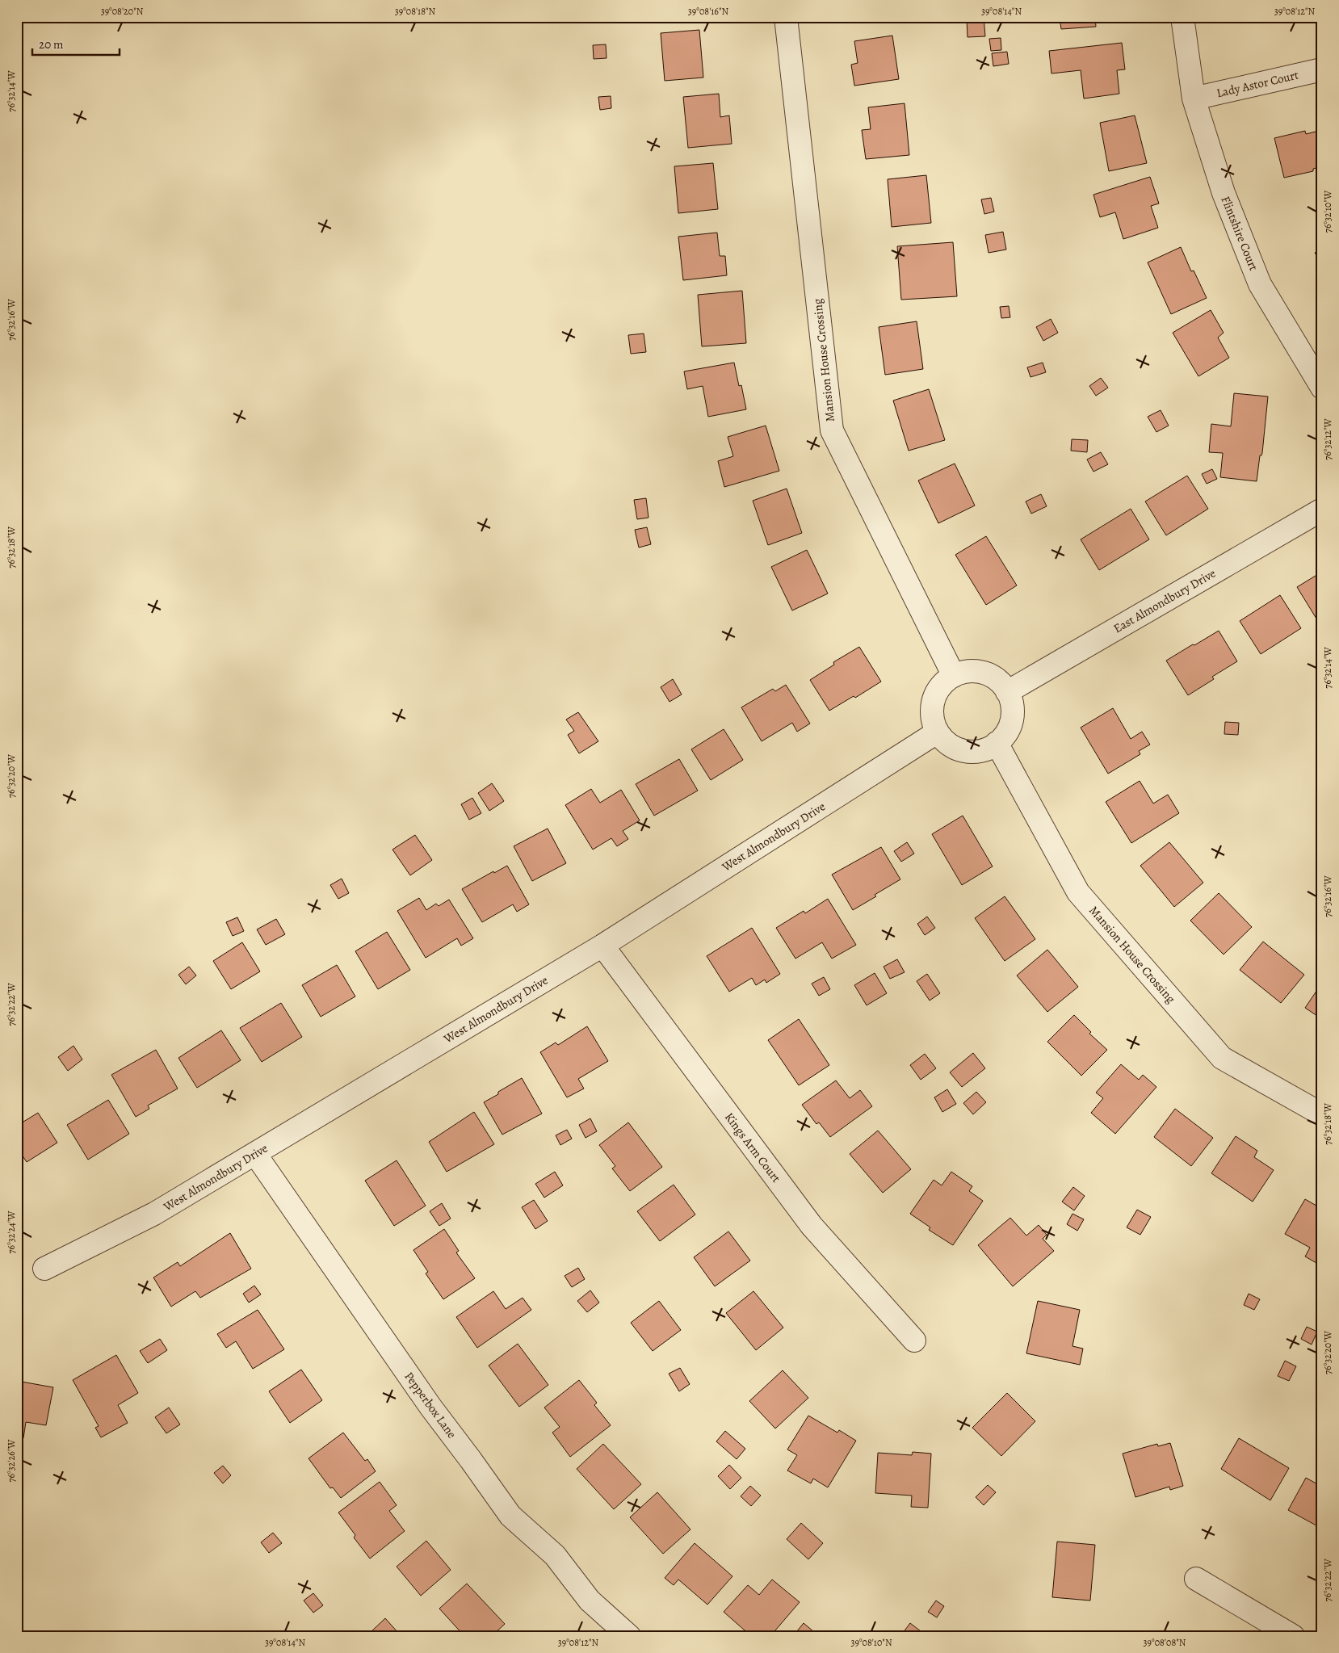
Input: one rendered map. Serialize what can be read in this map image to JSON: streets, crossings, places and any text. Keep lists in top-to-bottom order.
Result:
{
  "streets": {
    "street": [
      "Lady Astor Court",
      "Flintshire Court",
      "Mansion House Crossing",
      "East Almondbury Drive",
      "West Almondbury Drive",
      "Kings Arm Court",
      "Pepperbox Lane"
    ]
  },
  "crossings": [
    ["Lady Astor Court", "Flintshire Court"],
    ["Mansion House Crossing", "East Almondbury Drive"],
    ["Mansion House Crossing", "West Almondbury Drive"],
    ["East Almondbury Drive", "West Almondbury Drive"],
    ["West Almondbury Drive", "Kings Arm Court"],
    ["West Almondbury Drive", "Pepperbox Lane"]
  ],
  "scale_bar": "20 m",
  "coordinates": [
    "39°08'20\"N",
    "39°08'18\"N",
    "39°08'16\"N",
    "39°08'14\"N",
    "39°08'12\"N",
    "76°32'14\"W",
    "76°32'10\"W",
    "76°32'16\"W",
    "76°32'12\"W",
    "76°32'18\"W",
    "76°32'20\"W",
    "76°32'22\"W",
    "76°32'24\"W",
    "76°32'26\"W",
    "39°08'10\"N",
    "39°08'08\"N"
  ]
}
